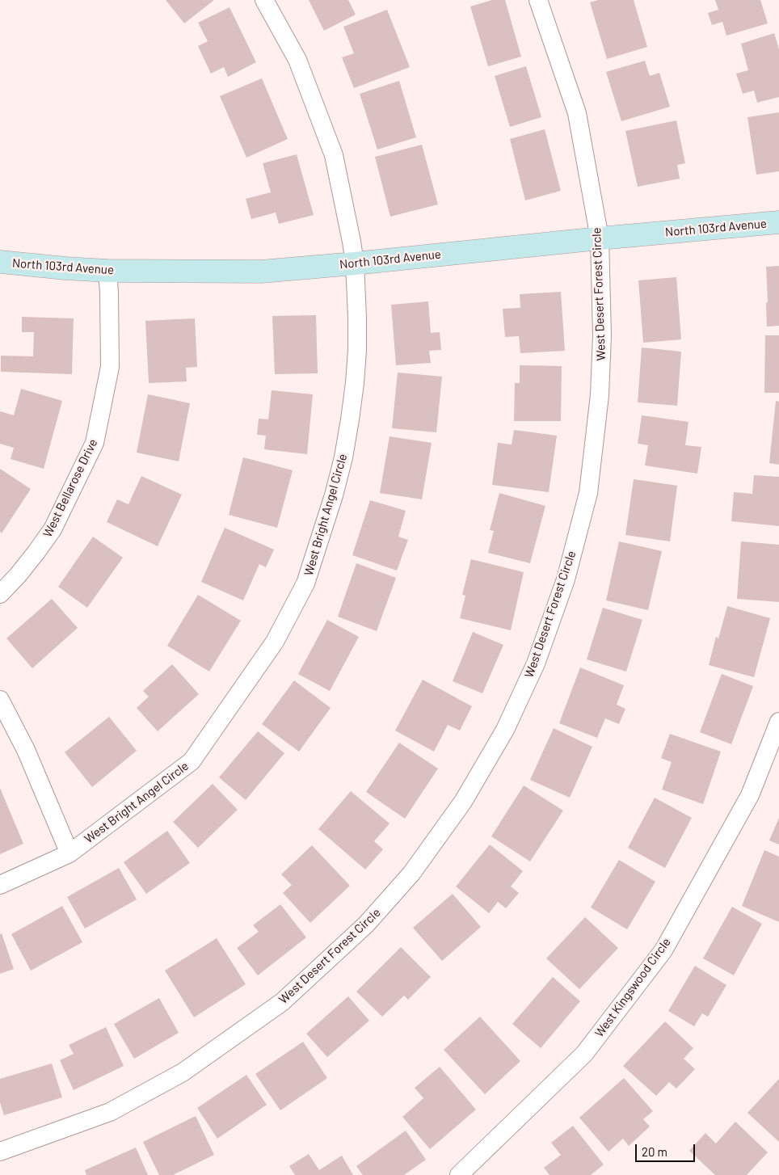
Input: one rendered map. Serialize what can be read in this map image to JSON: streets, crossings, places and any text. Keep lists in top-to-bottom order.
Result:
{
  "streets": {
    "street": [
      "North 103rd Avenue",
      "West Desert Forest Circle",
      "West Bellarose Drive",
      "West Bright Angel Circle",
      "West Kingswood Circle"
    ]
  },
  "crossings": [
    ["North 103rd Avenue", "West Desert Forest Circle"],
    ["North 103rd Avenue", "West Bellarose Drive"],
    ["North 103rd Avenue", "West Bright Angel Circle"]
  ],
  "scale_bar": "20 m"
}
